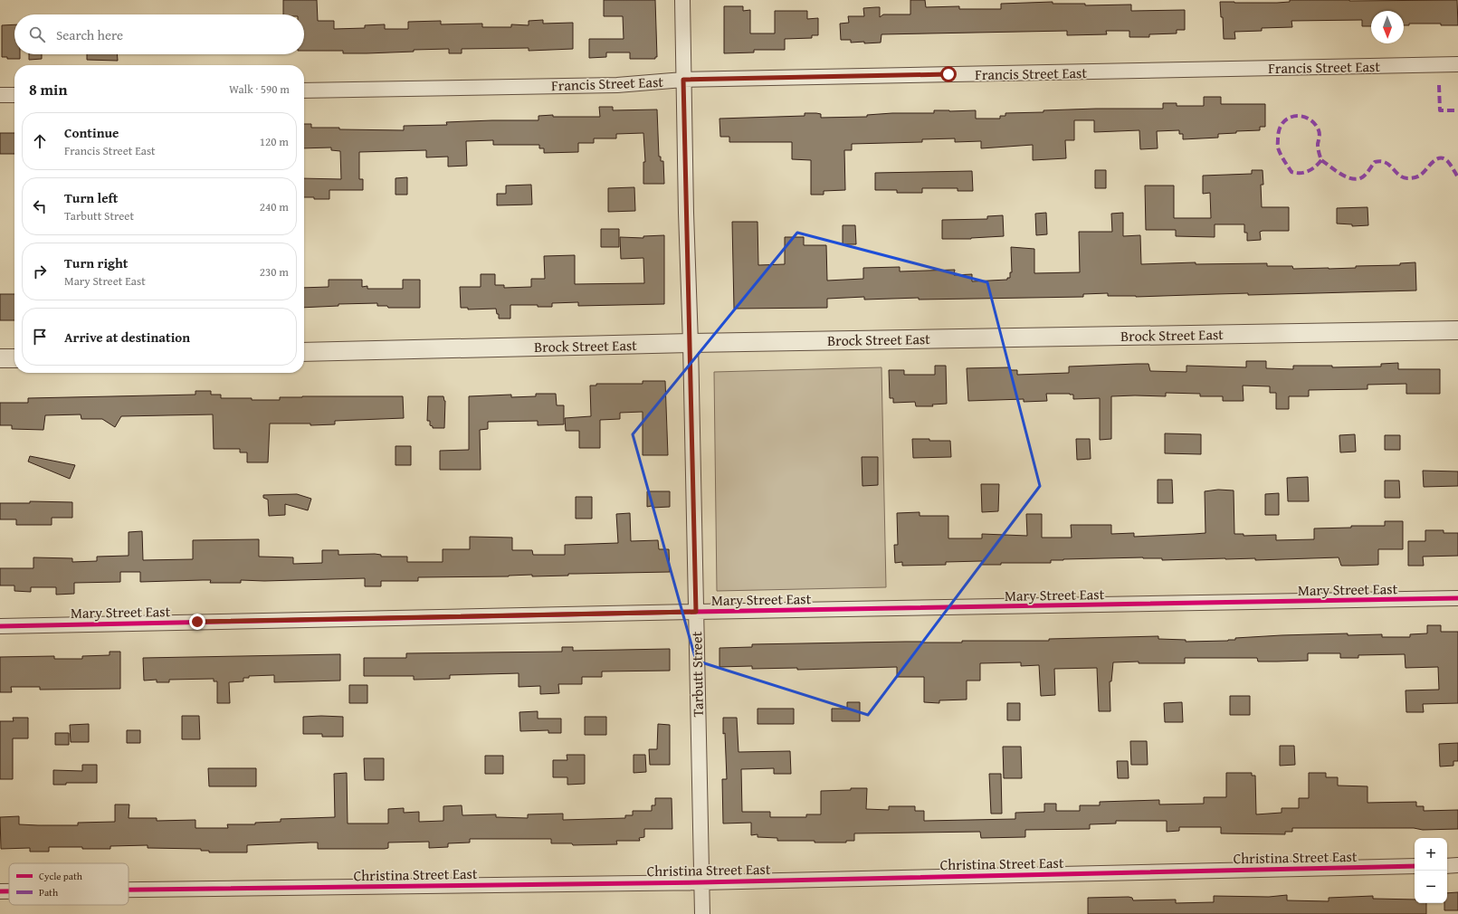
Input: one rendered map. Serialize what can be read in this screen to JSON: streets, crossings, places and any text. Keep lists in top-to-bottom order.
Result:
{
  "streets": {
    "street": [
      "Francis Street East",
      "Brock Street East",
      "Mary Street East",
      "Tarbutt Street",
      "Christina Street East"
    ]
  },
  "crossings": [
    ["Francis Street East", "Tarbutt Street"],
    ["Brock Street East", "Tarbutt Street"],
    ["Mary Street East", "Tarbutt Street"],
    ["Tarbutt Street", "Christina Street East"]
  ],
  "legend": ["Cycle path", "Path"],
  "north": "bottom",
  "page": {
    "search": "Search here",
    "heading": ["8 min", "Walk · 590 m"],
    "list": [
      ["Continue", "Francis Street East", "120 m"],
      ["Turn left", "Tarbutt Street", "240 m"],
      ["Turn right", "Mary Street East", "230 m"],
      "Arrive at destination"
    ],
    "map_buttons": ["+", "−"]
  }
}
